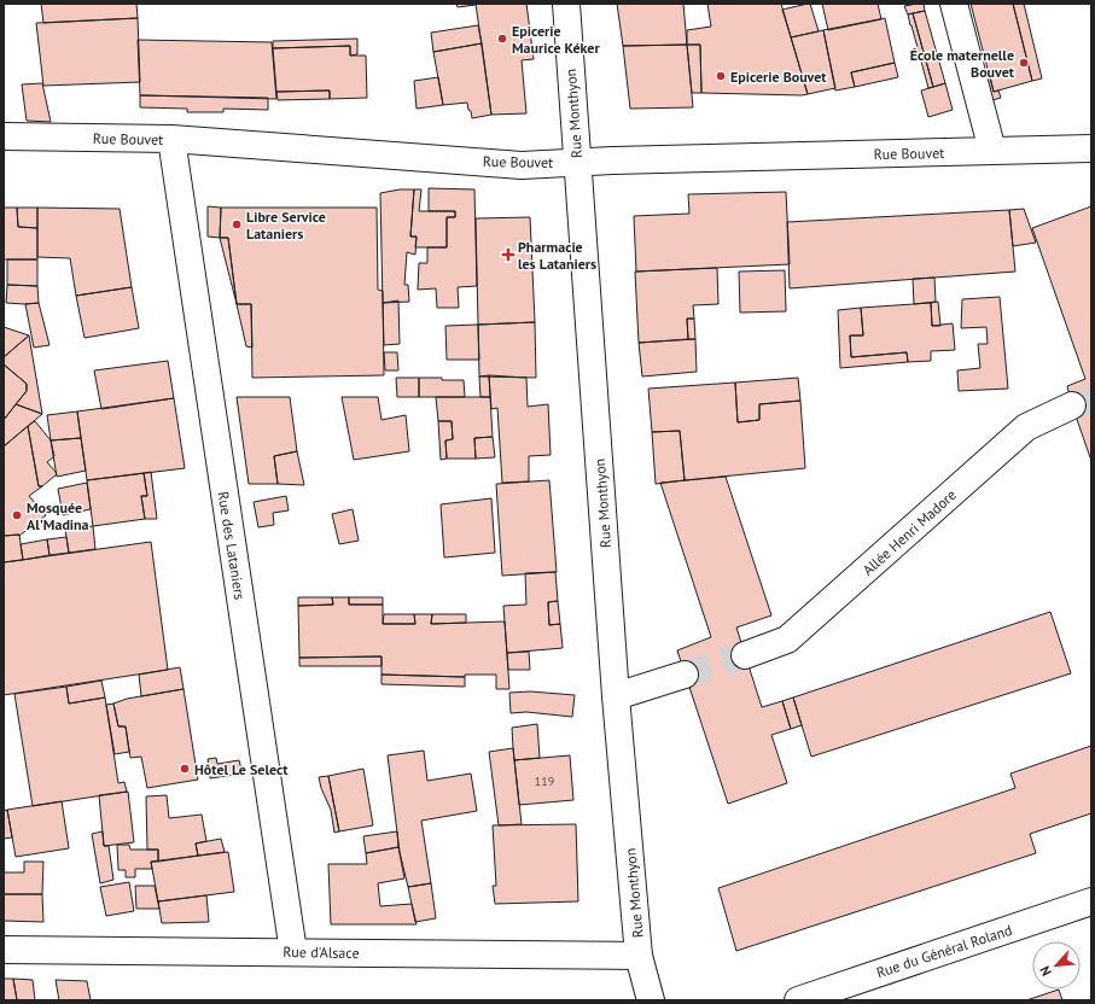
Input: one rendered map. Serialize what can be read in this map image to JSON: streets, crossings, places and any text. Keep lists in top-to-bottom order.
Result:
{
  "streets": {
    "street": [
      "Rue Monthyon",
      "Rue Bouvet",
      "Allée Henri Madore",
      "Rue des Lataniers",
      "Rue du Général Roland",
      "Rue d'Alsace"
    ]
  },
  "crossings": [
    ["Rue Monthyon", "Rue Bouvet"],
    ["Rue Monthyon", "Rue d'Alsace"],
    ["Rue Bouvet", "Rue des Lataniers"],
    ["Rue des Lataniers", "Rue d'Alsace"]
  ],
  "places": {
    "other": [
      "Epicerie Maurice Kéker",
      "École maternelle Bouvet",
      "Epicerie Bouvet",
      "Libre Service Lataniers",
      "Mosquée Al'Madina",
      "Hôtel Le Select"
    ],
    "health": ["Pharmacie les Lataniers"]
  },
  "house_numbers": ["119"],
  "north": "bottom left"
}
